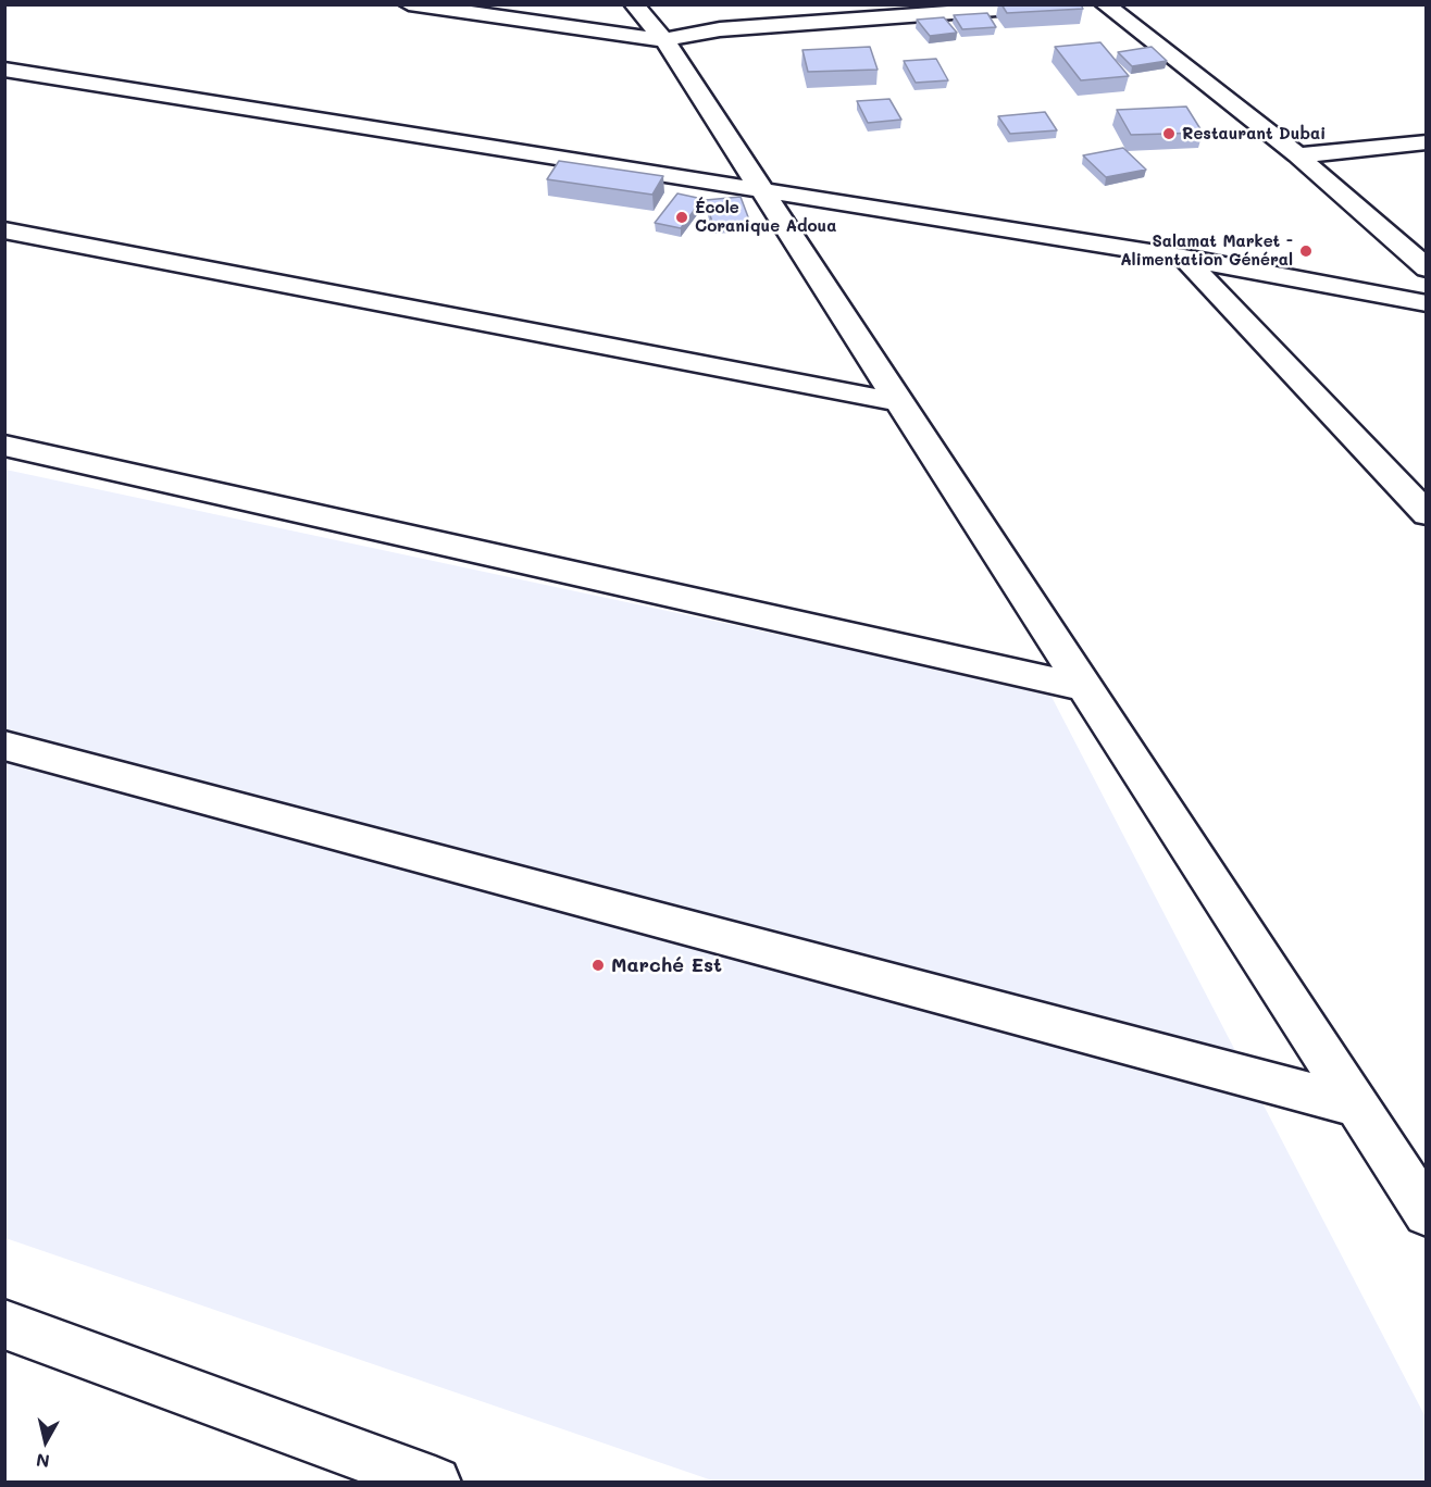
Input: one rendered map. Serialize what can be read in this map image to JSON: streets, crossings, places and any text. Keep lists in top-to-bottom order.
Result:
{
  "places": [
    "Restaurant Dubai",
    "École Coranique Adoua",
    "Salamat Market - Alimentation Général",
    "Marché Est"
  ],
  "north": "bottom"
}
